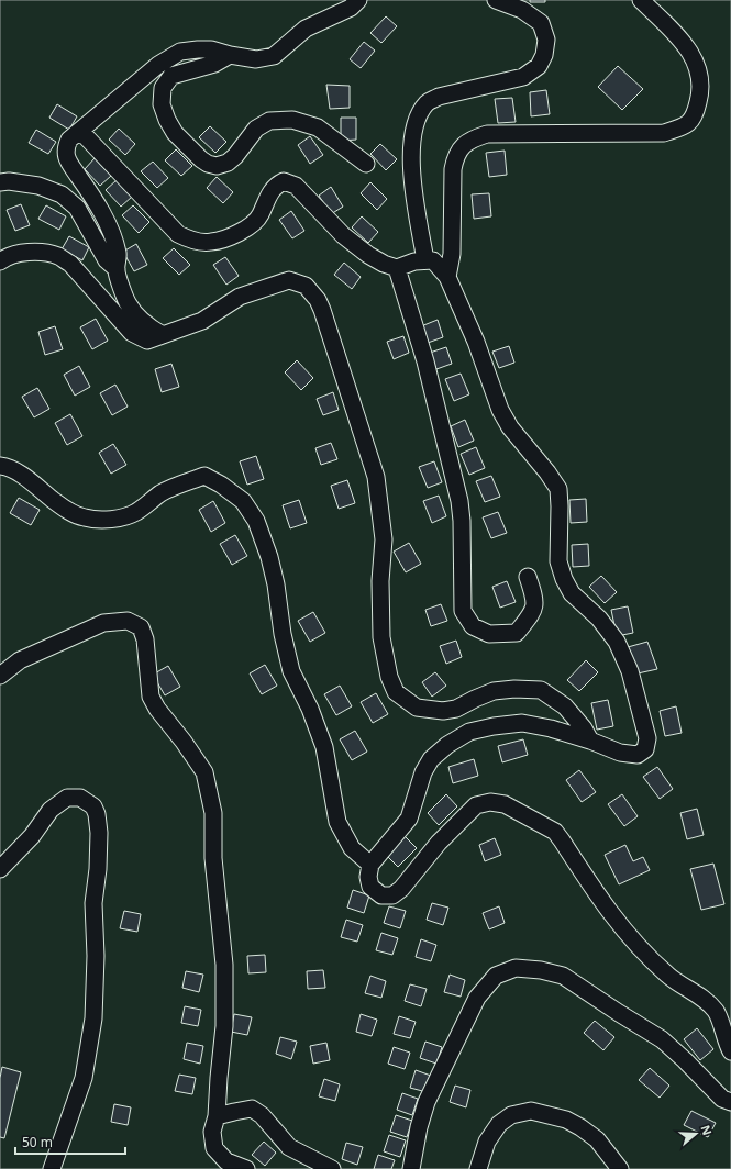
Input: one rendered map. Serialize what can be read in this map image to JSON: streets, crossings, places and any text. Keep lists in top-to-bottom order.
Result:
{
  "scale_bar": "50 m",
  "north": "right"
}
